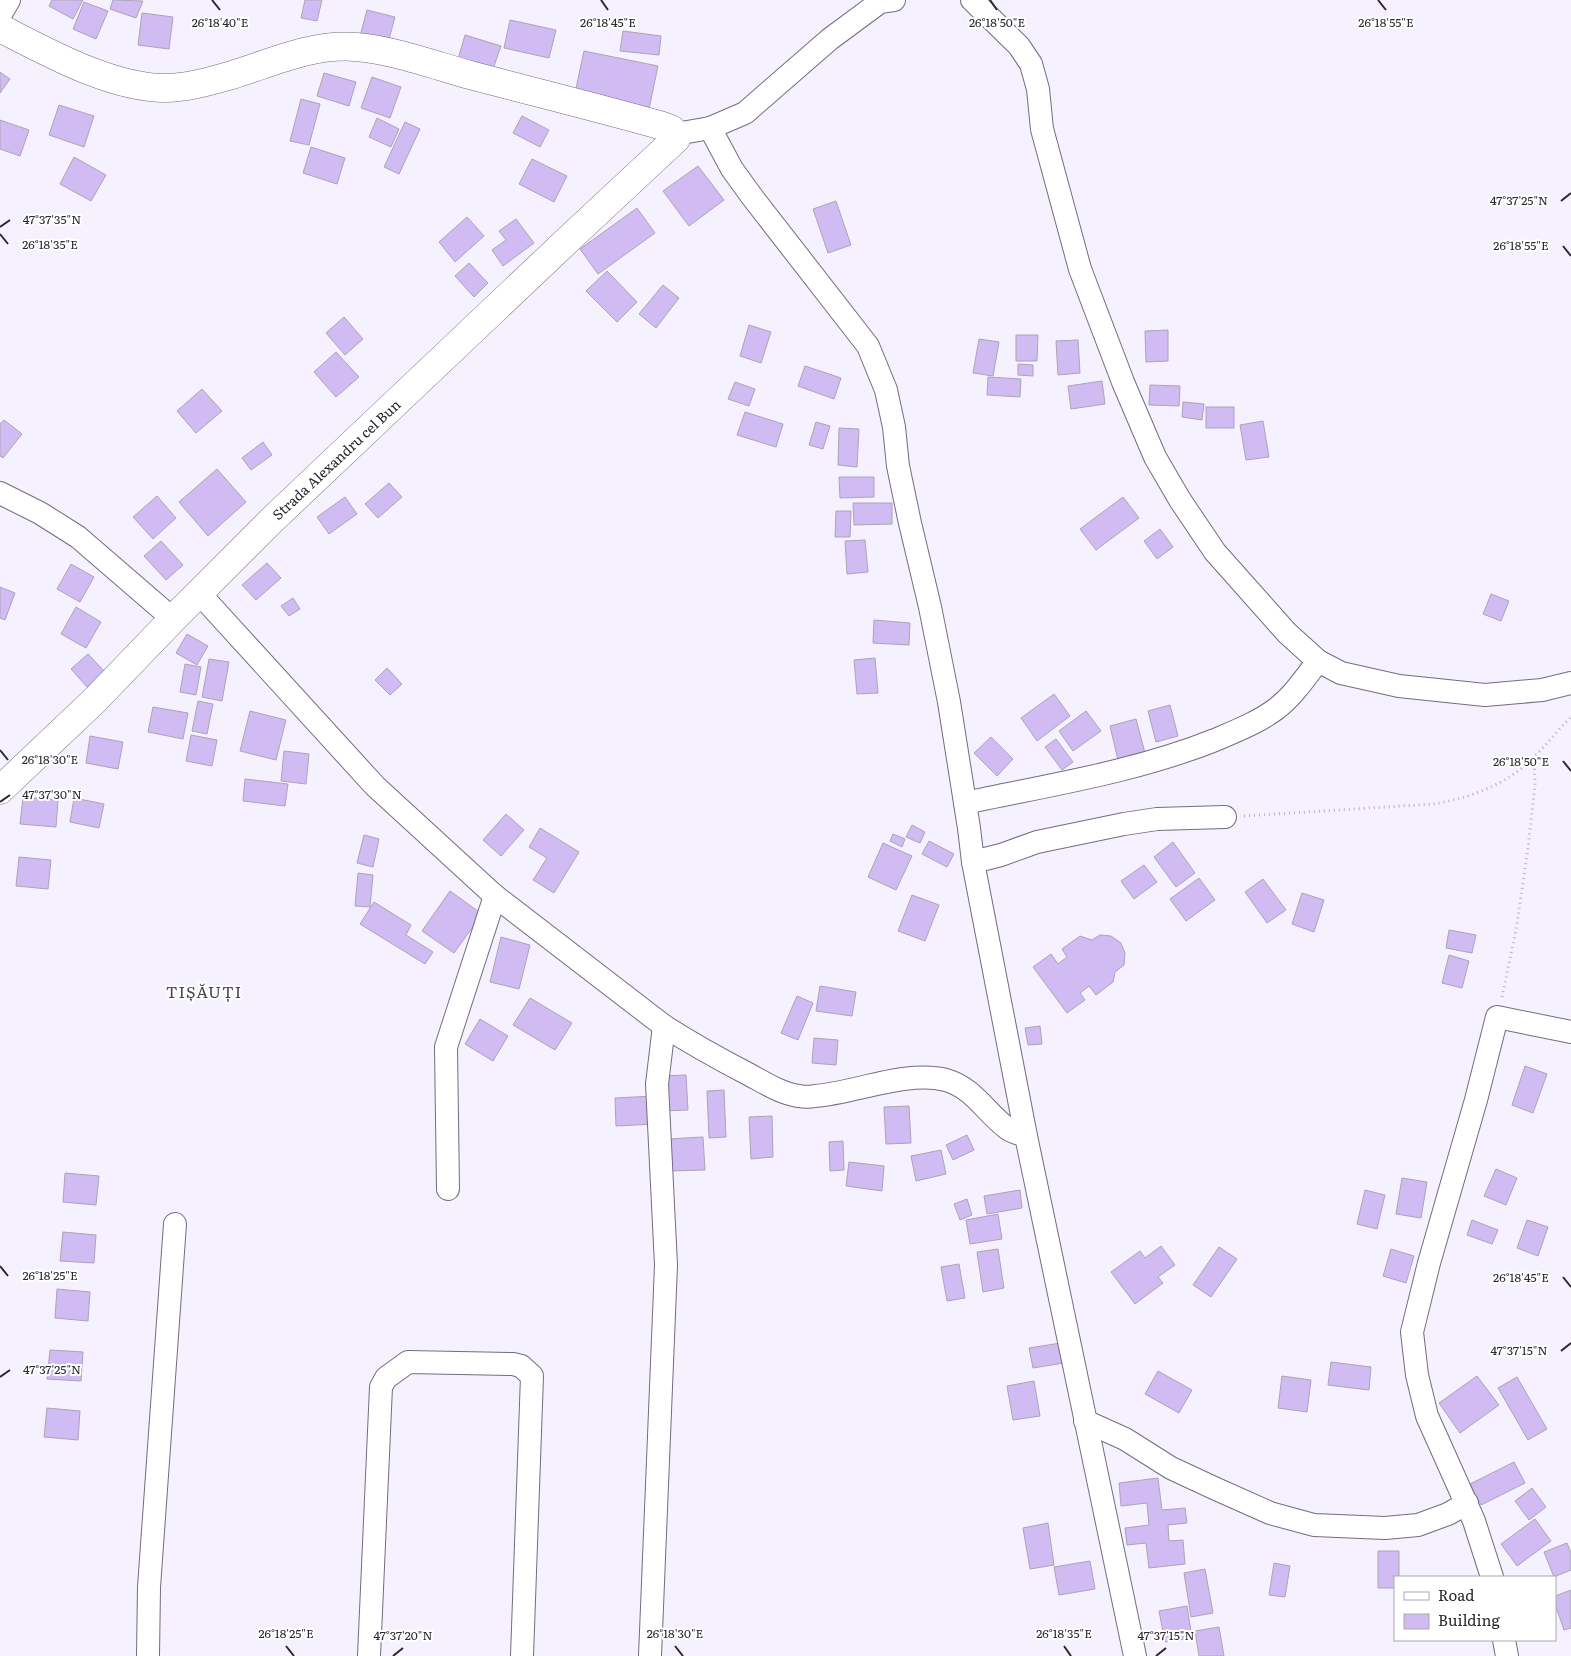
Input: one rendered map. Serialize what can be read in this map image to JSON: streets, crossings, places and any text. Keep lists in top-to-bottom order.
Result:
{
  "streets": {
    "street": ["Strada Alexandru cel Bun"]
  },
  "districts": ["TIȘĂUȚI"],
  "legend": ["Road", "Building"],
  "coordinates": [
    "26°18'40\"E",
    "26°18'45\"E",
    "26°18'50\"E",
    "26°18'55\"E",
    "47°37'25\"N",
    "47°37'35\"N",
    "26°18'35\"E",
    "26°18'30\"E",
    "47°37'30\"N",
    "26°18'25\"E",
    "47°37'15\"N",
    "47°37'20\"N"
  ]
}
